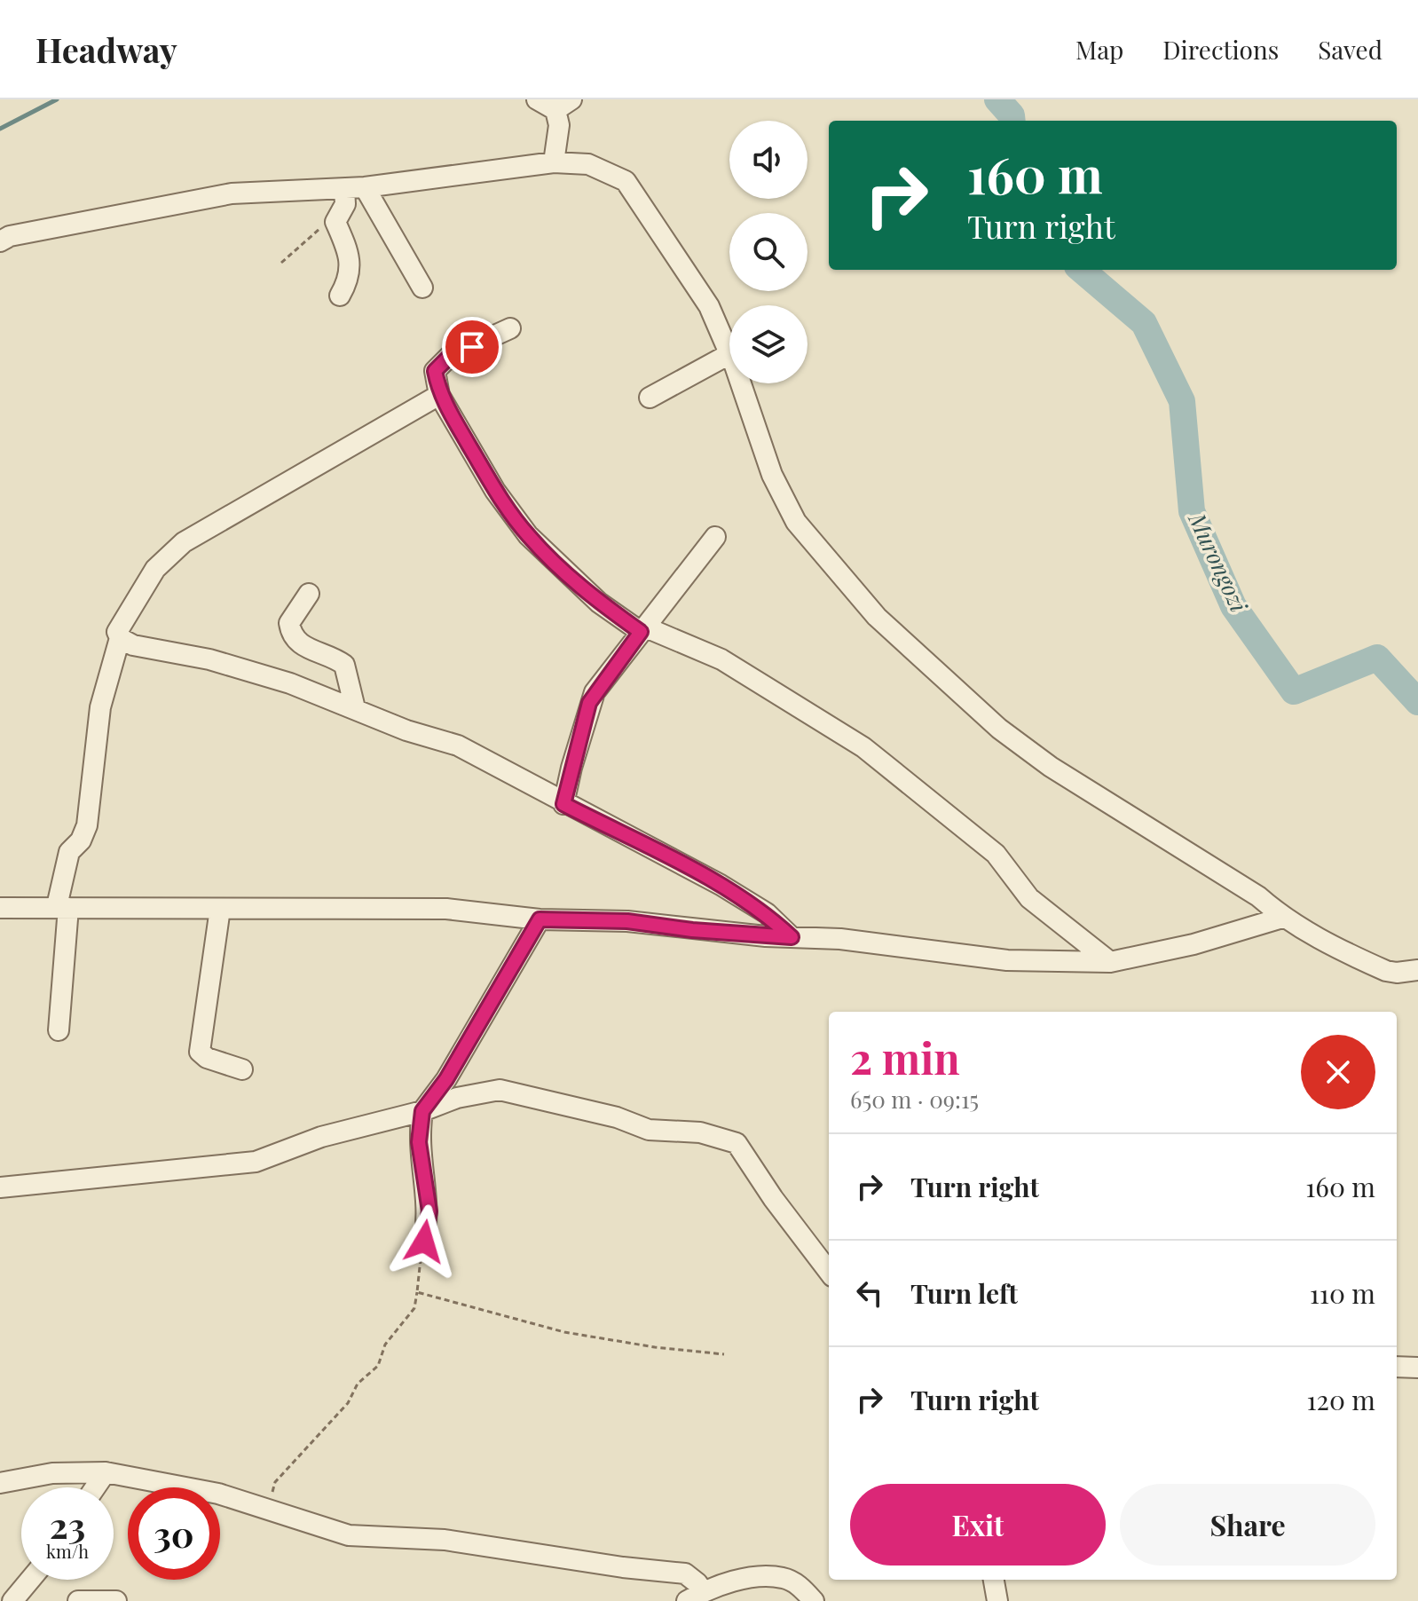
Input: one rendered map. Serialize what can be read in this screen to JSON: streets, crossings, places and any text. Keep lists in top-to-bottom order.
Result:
{
  "water": ["Murongozi"],
  "page": {
    "header": "Headway",
    "nav": ["Map", "Directions", "Saved"],
    "turn": ["160 m", "Turn right"],
    "heading": ["2 min", "650 m · 09:15"],
    "list": [
      {
        "name": "Turn right",
        "value": "160 m"
      },
      {
        "name": "Turn left",
        "value": "110 m"
      },
      {
        "name": "Turn right",
        "value": "120 m"
      }
    ],
    "buttons": ["Exit", "Share"],
    "speed": "23 km/h",
    "limit": "30"
  }
}
